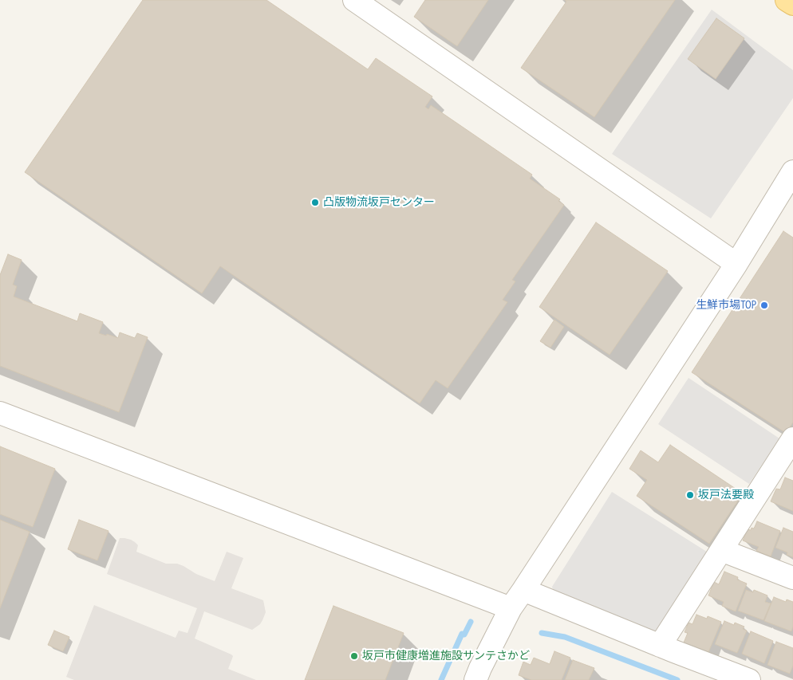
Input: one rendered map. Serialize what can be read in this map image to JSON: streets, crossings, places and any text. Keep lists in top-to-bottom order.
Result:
{
  "places": [
    "凸版物流坂戸センター",
    "生鮮市場TOP",
    "坂戸法要殿",
    "坂戸市健康増進施設サンテさかど"
  ]
}
